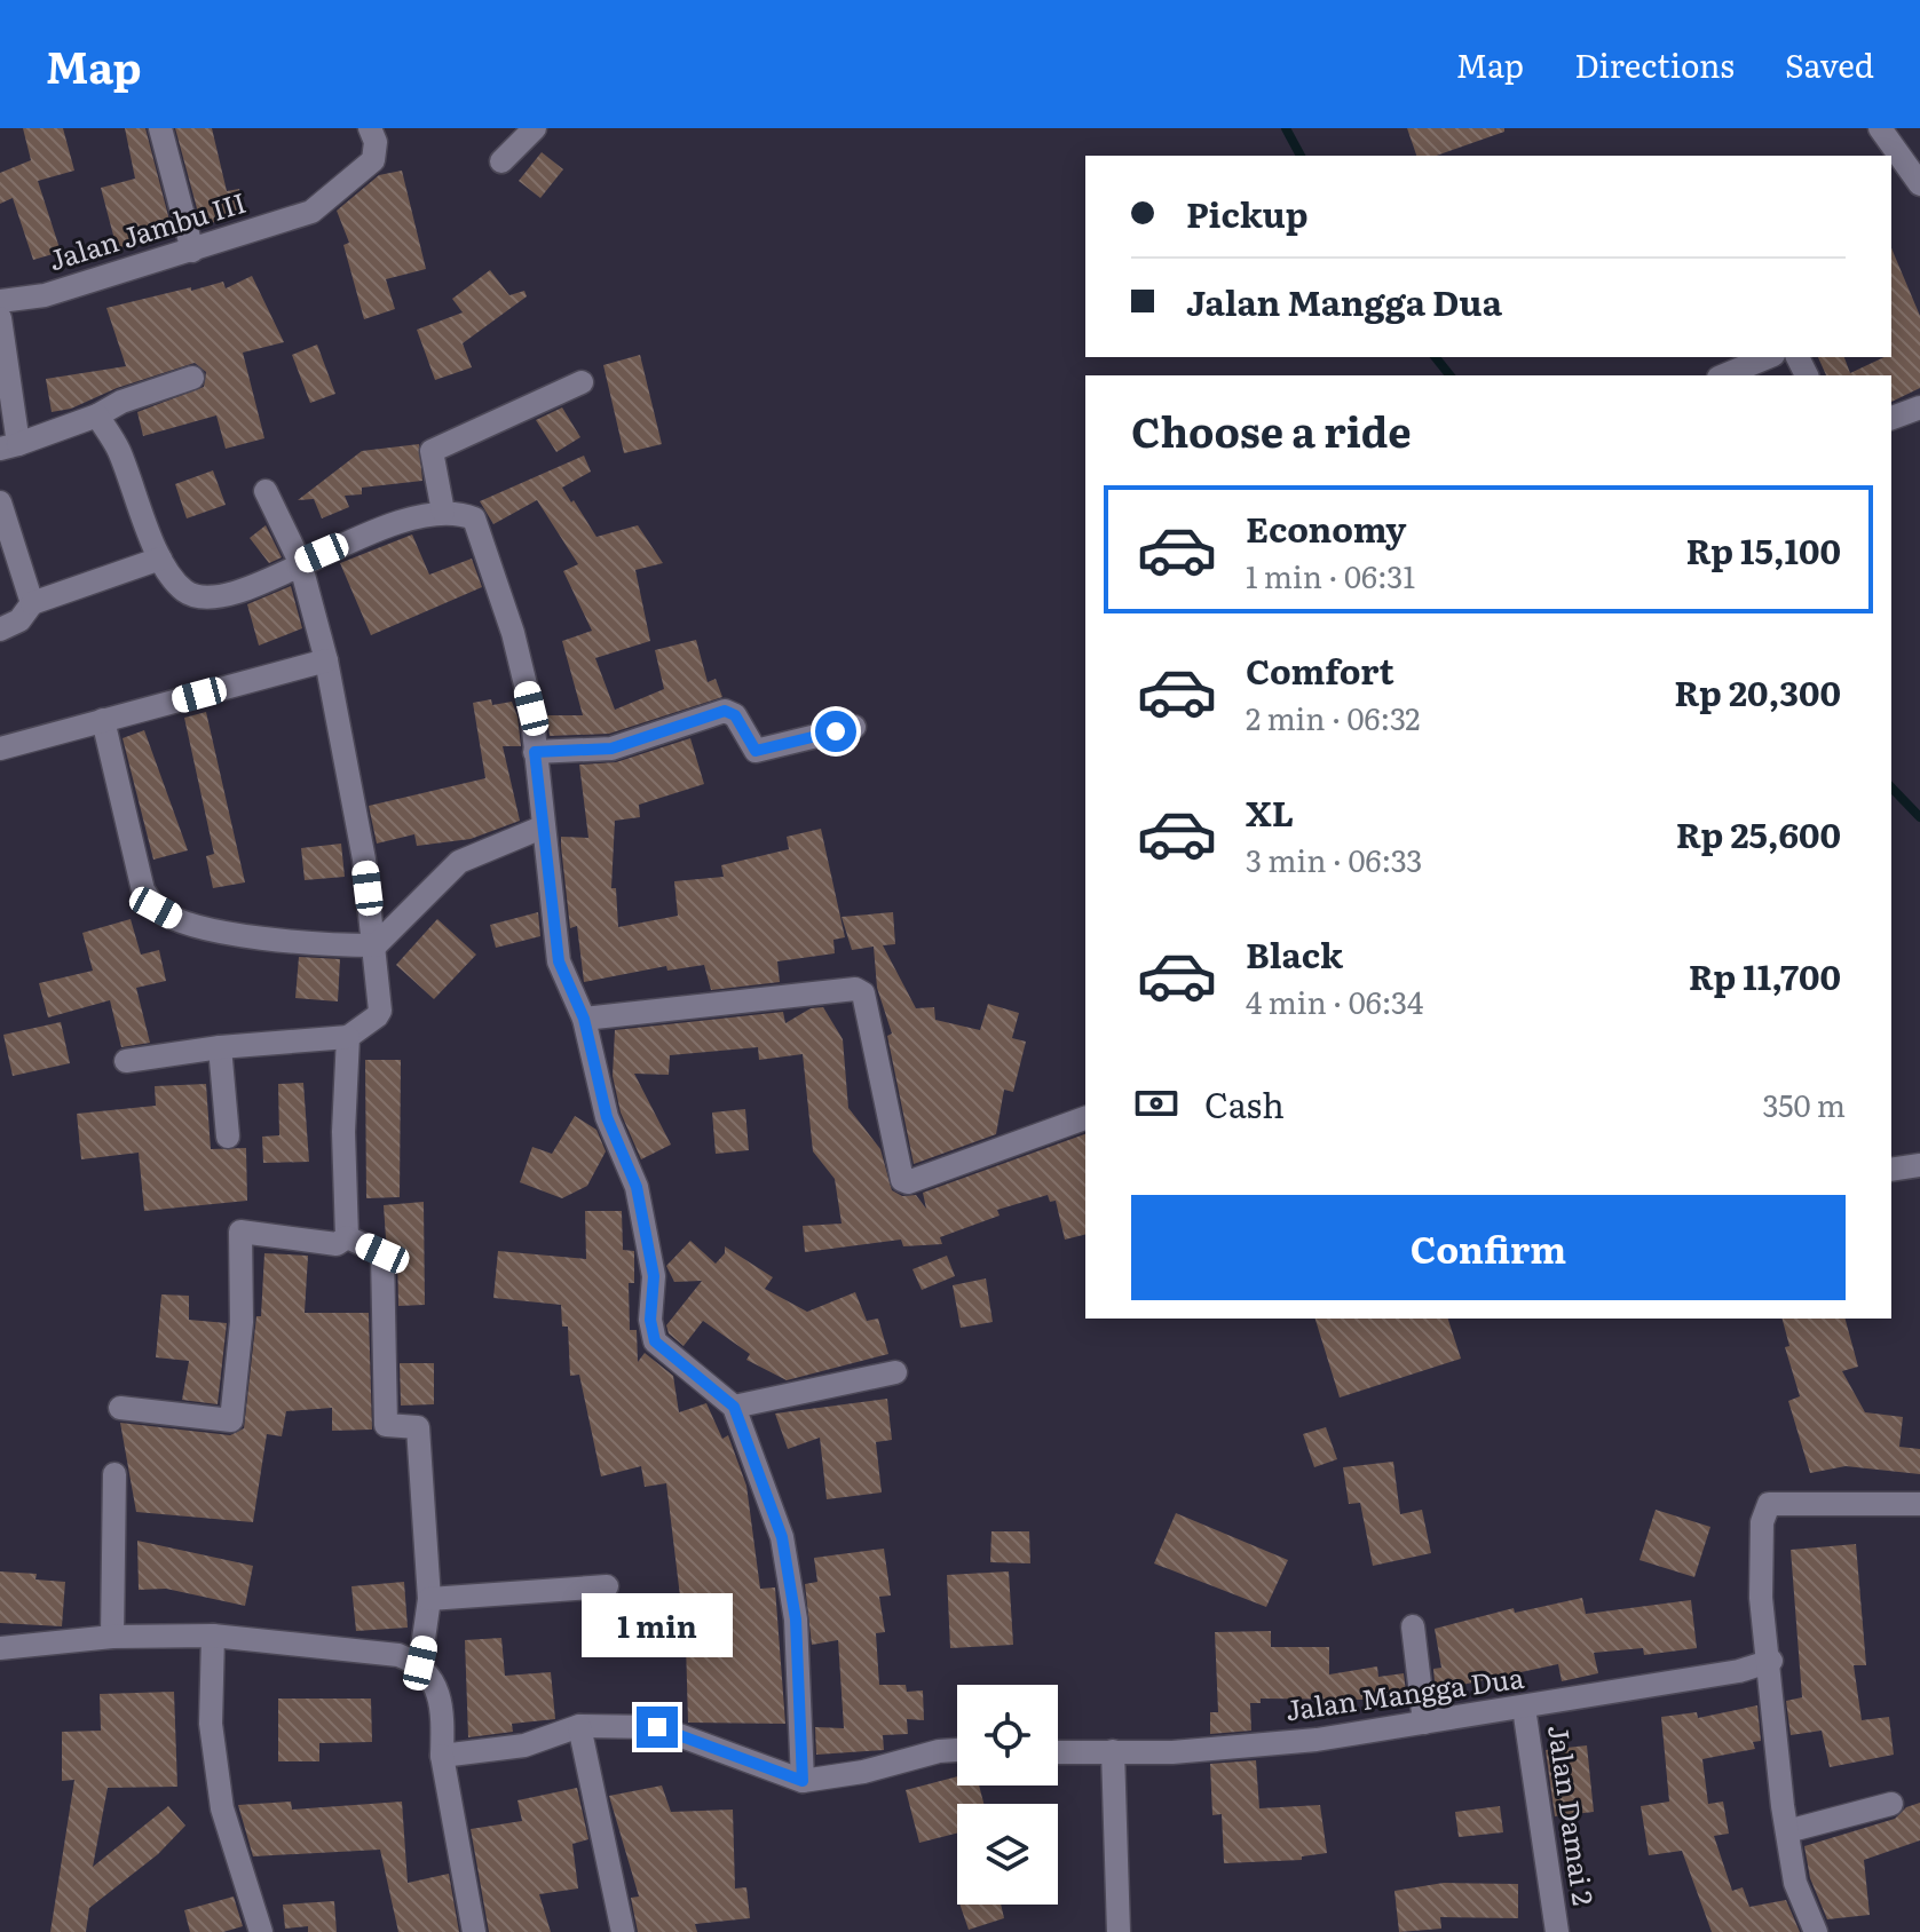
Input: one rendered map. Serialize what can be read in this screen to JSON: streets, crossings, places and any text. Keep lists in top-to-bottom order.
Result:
{
  "streets": {
    "street": ["Jalan Jambu III", "Jalan Mangga Dua", "Jalan Damai 2"]
  },
  "crossings": [
    ["Jalan Mangga Dua", "Jalan Damai 2"]
  ],
  "page": {
    "header": "Map",
    "nav": ["Map", "Directions", "Saved"],
    "banner": ["Pickup", "Jalan Mangga Dua"],
    "heading": "Choose a ride",
    "list": [
      {
        "name": "Economy",
        "note": "1 min · 06:31",
        "value": "Rp 15,100"
      },
      {
        "name": "Comfort",
        "note": "2 min · 06:32",
        "value": "Rp 20,300"
      },
      {
        "name": "XL",
        "note": "3 min · 06:33",
        "value": "Rp 25,600"
      },
      {
        "name": "Black",
        "note": "4 min · 06:34",
        "value": "Rp 11,700"
      }
    ],
    "pay": ["Cash", "350 m"],
    "buttons": "Confirm",
    "bubble": "1 min"
  }
}
